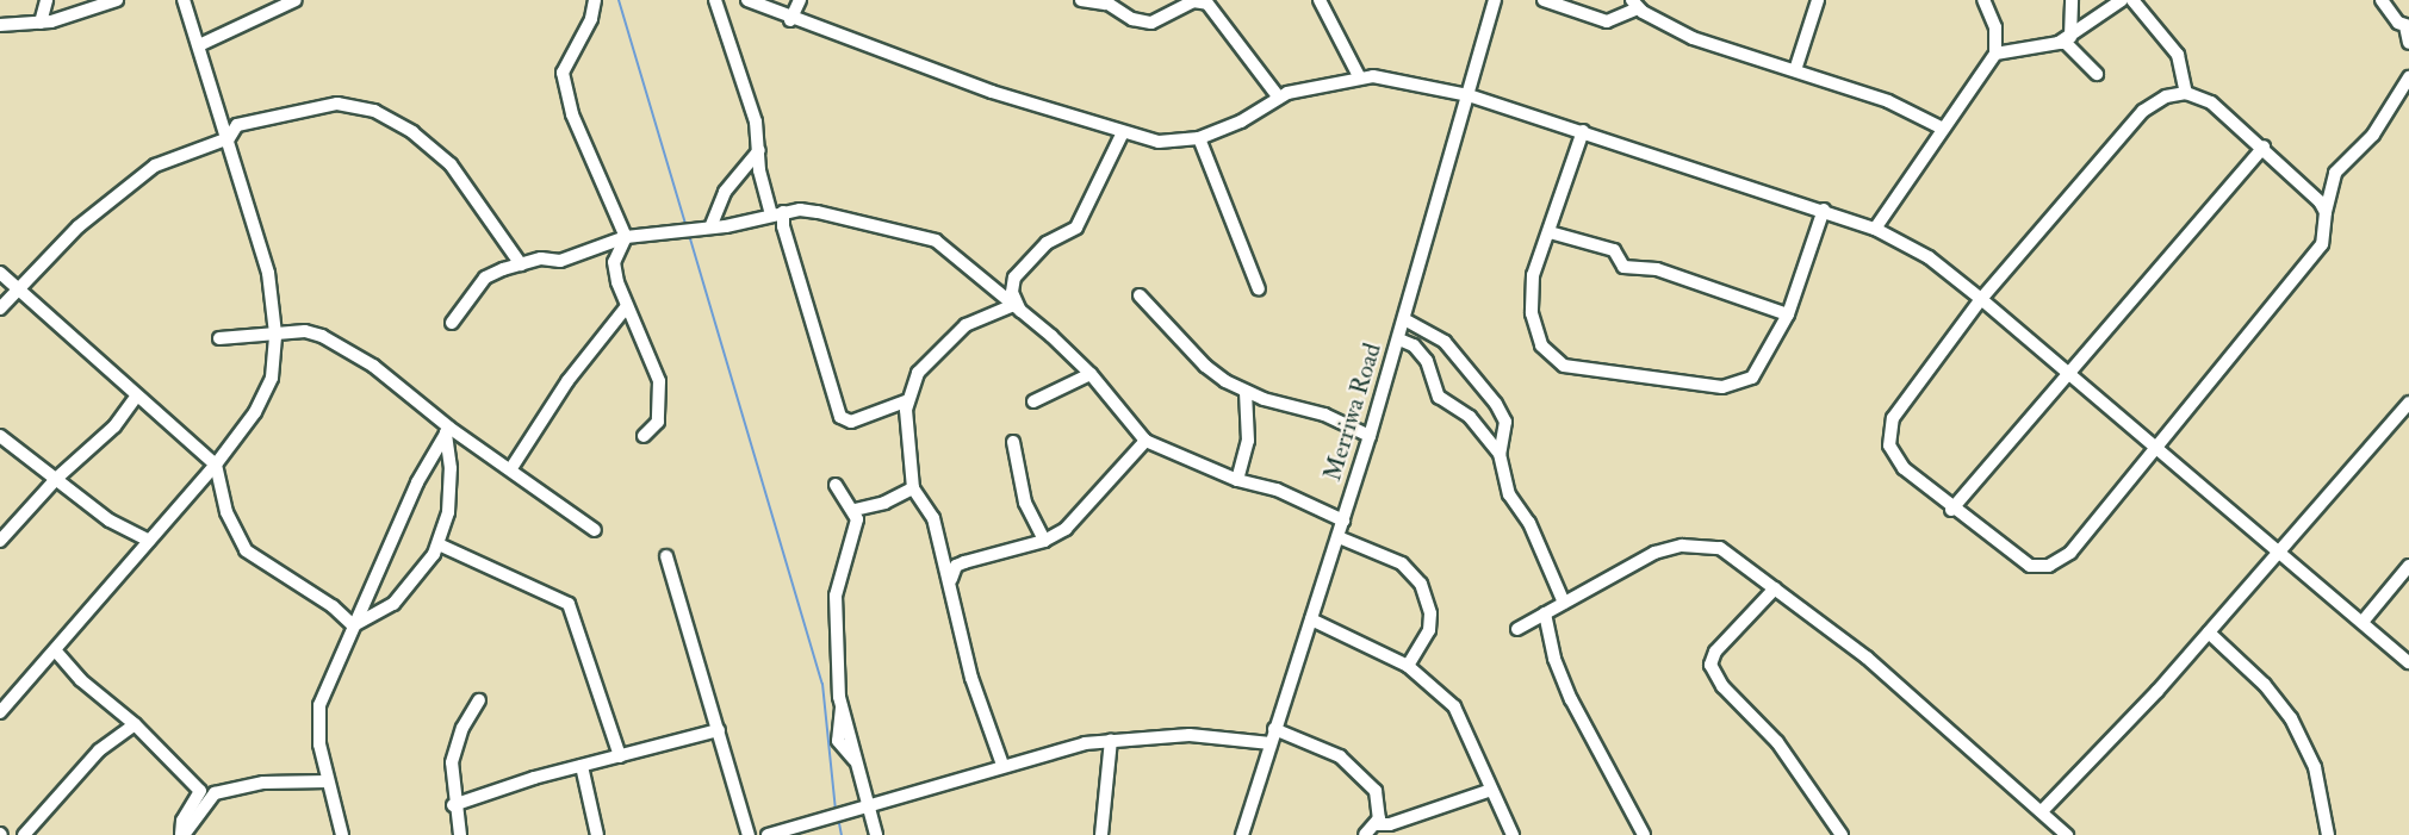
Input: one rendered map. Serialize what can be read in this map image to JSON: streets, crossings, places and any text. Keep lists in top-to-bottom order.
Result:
{
  "streets": {
    "street": ["Merriwa Road"]
  }
}
